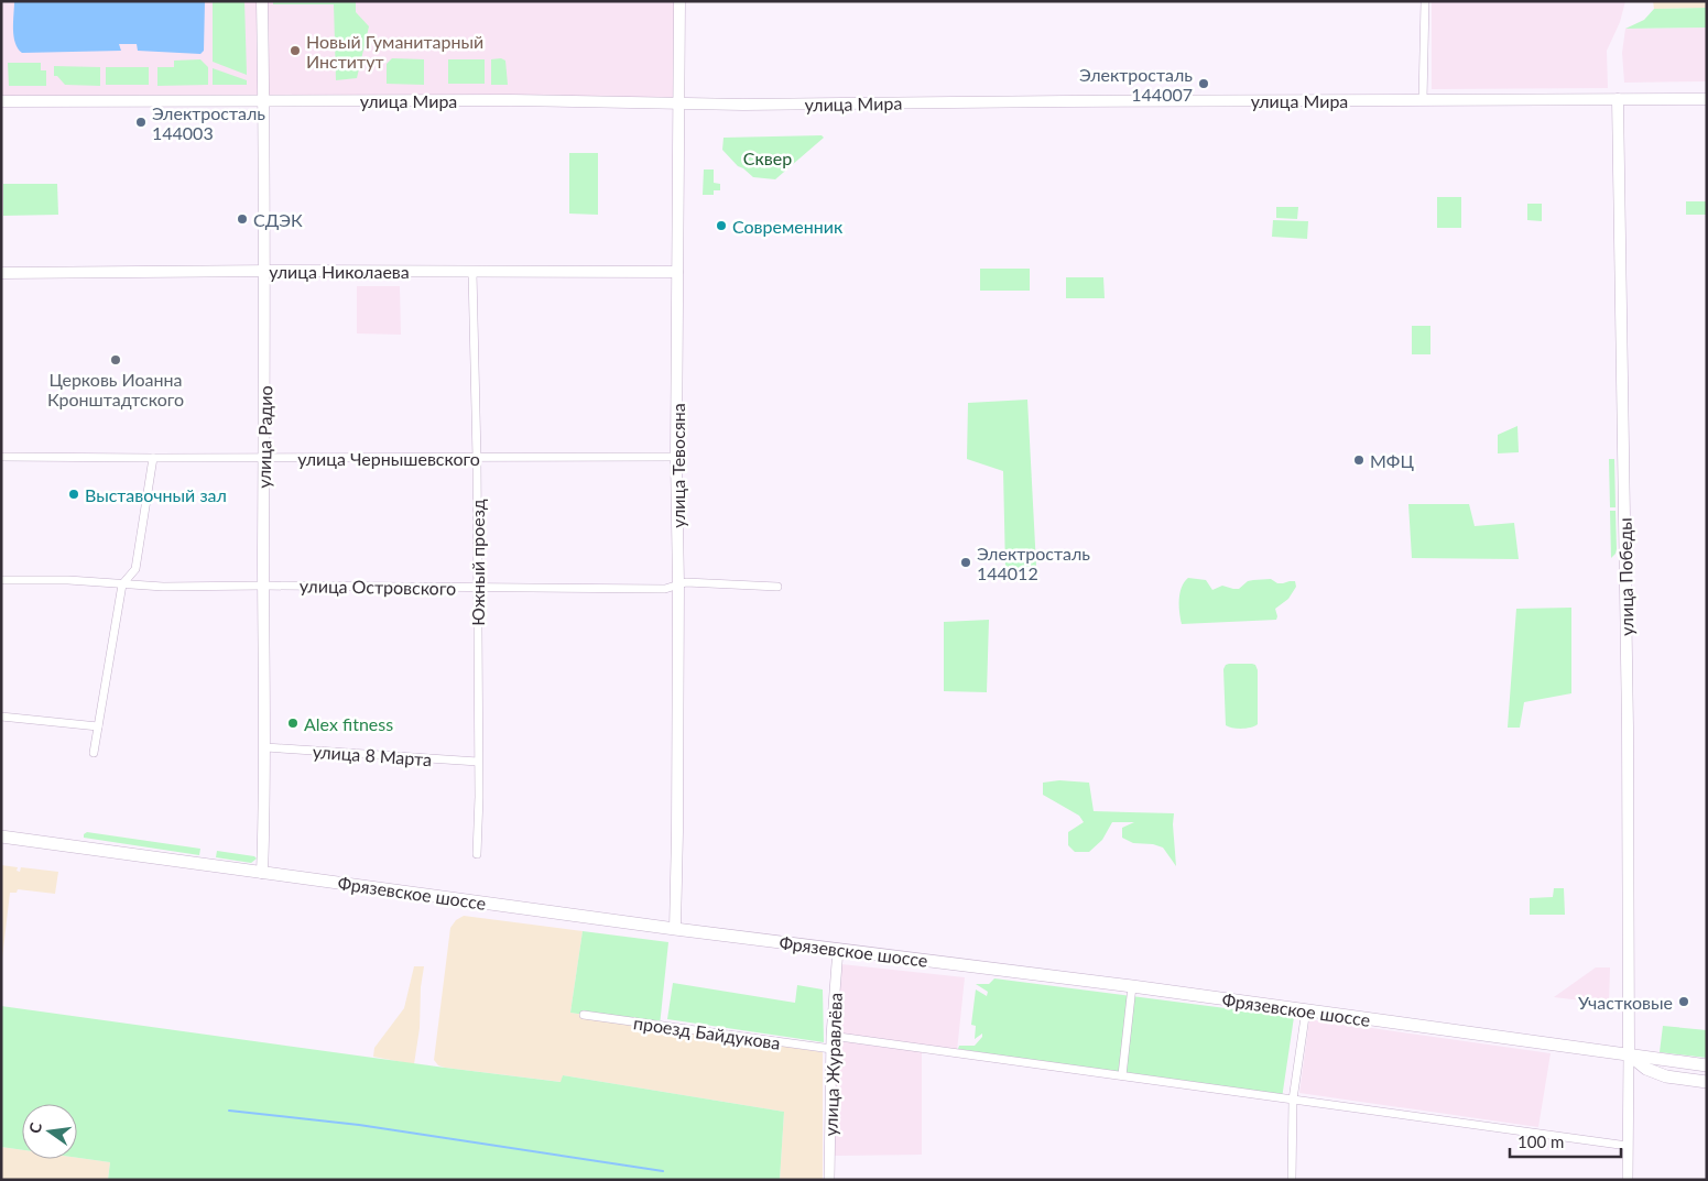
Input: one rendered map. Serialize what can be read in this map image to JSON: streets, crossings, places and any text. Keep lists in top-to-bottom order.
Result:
{
  "streets": {
    "highway": ["Фрязевское шоссе"],
    "main road": [
      "улица Мира",
      "улица Николаева",
      "улица Радио",
      "улица Тевосяна",
      "улица Победы"
    ],
    "street": [
      "улица Чернышевского",
      "Южный проезд",
      "улица Островского",
      "улица 8 Марта",
      "проезд Байдукова",
      "улица Журавлёва"
    ]
  },
  "crossings": [
    ["улица Мира", "улица Радио"],
    ["улица Мира", "улица Тевосяна"],
    ["улица Мира", "улица Победы"],
    ["улица Николаева", "улица Радио"],
    ["улица Николаева", "улица Тевосяна"],
    ["улица Николаева", "Южный проезд"],
    ["улица Радио", "улица Чернышевского"],
    ["улица Радио", "улица Островского"],
    ["улица Радио", "улица 8 Марта"],
    ["улица Радио", "Фрязевское шоссе"],
    ["улица Чернышевского", "улица Тевосяна"],
    ["улица Чернышевского", "Южный проезд"],
    ["улица Тевосяна", "улица Островского"],
    ["улица Тевосяна", "Фрязевское шоссе"],
    ["Южный проезд", "улица Островского"],
    ["Южный проезд", "улица 8 Марта"],
    ["улица Победы", "Фрязевское шоссе"],
    ["Фрязевское шоссе", "улица Журавлёва"],
    ["проезд Байдукова", "улица Журавлёва"]
  ],
  "parks": ["Сквер"],
  "places": [
    "Новый Гуманитарный Институт",
    "Электросталь 144007",
    "Электросталь 144003",
    "СДЭК",
    "Современник",
    "Церковь Иоанна Кронштадтского",
    "МФЦ",
    "Выставочный зал",
    "Электросталь 144012",
    "Alex fitness",
    "Участковые"
  ],
  "scale_bar": "100 m",
  "north": "left"
}
